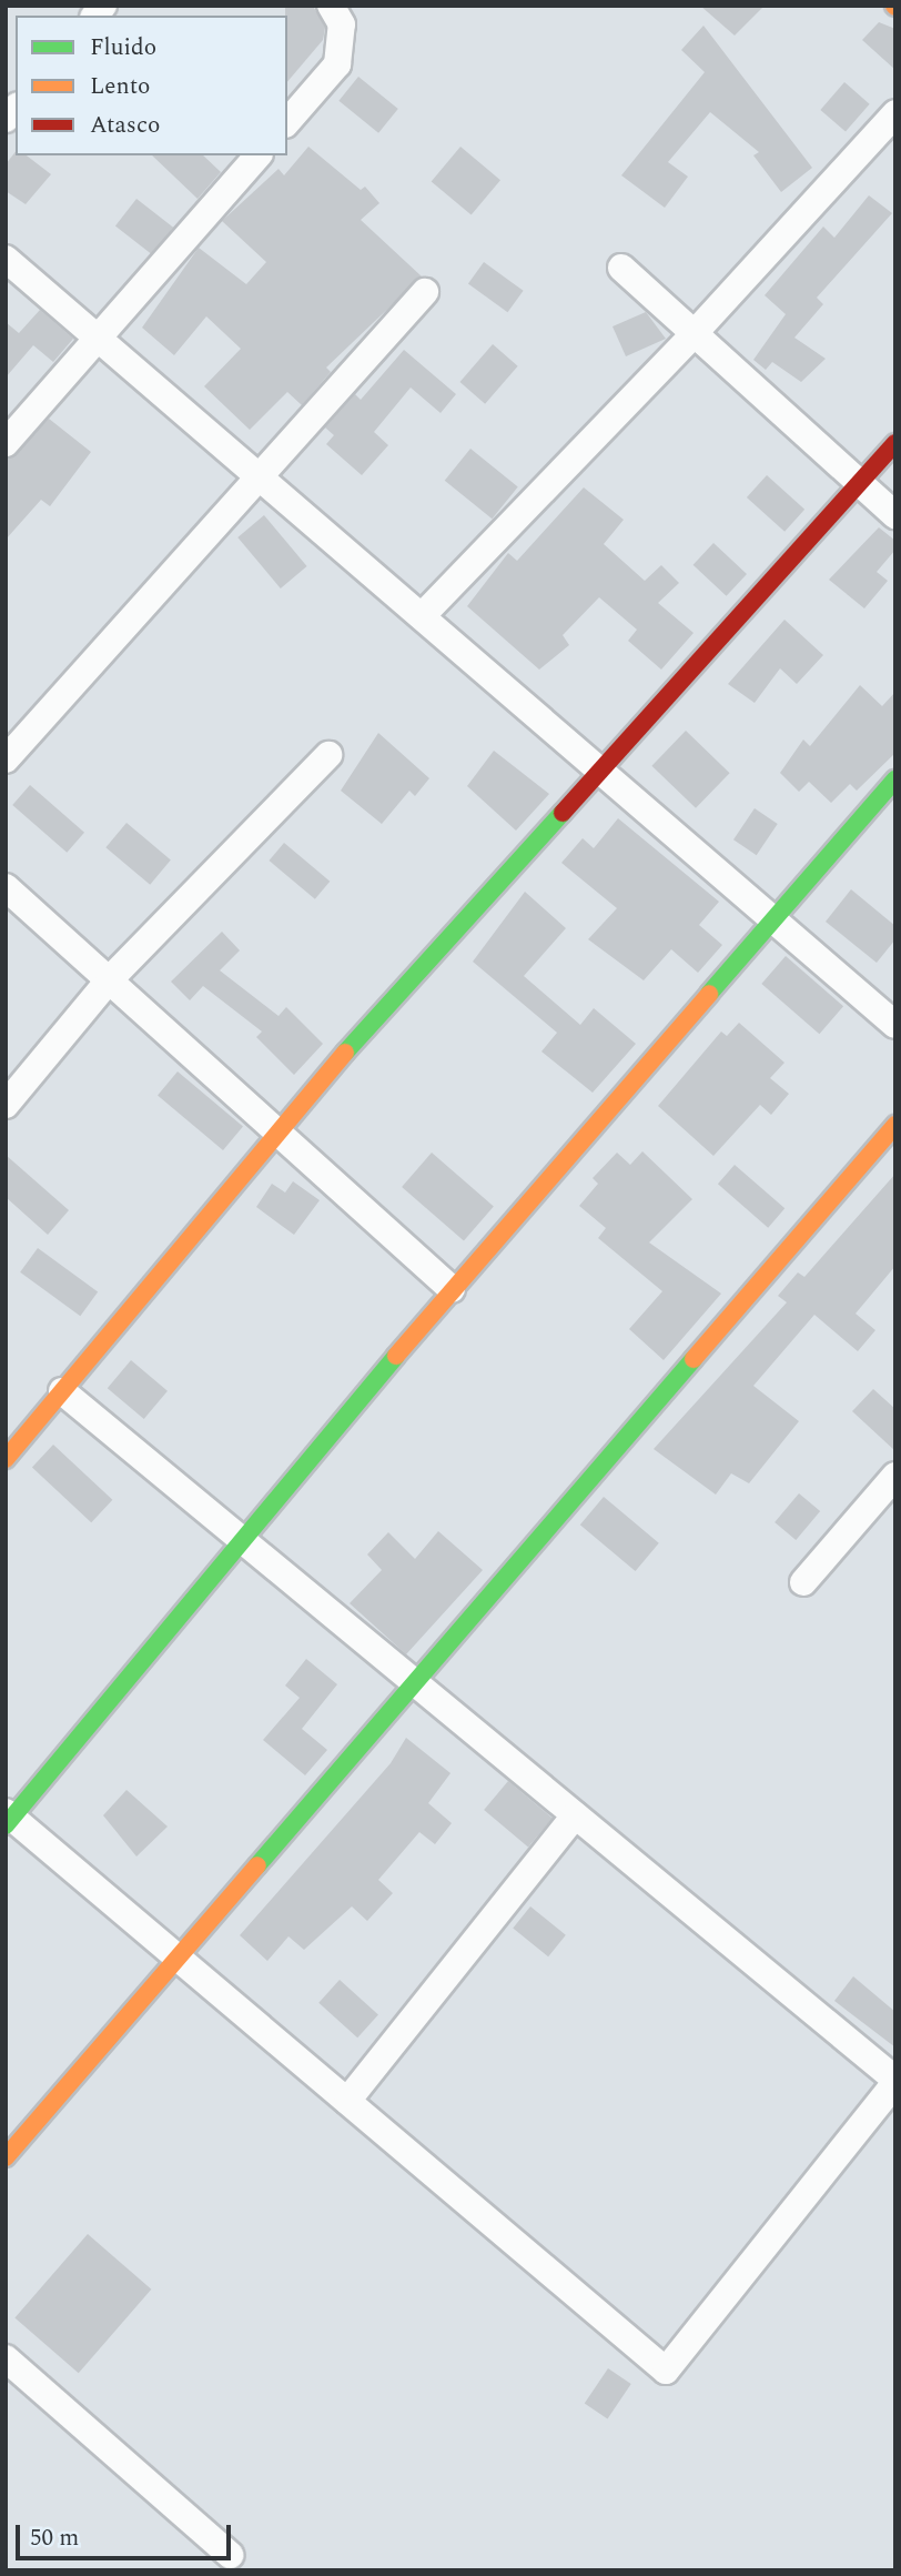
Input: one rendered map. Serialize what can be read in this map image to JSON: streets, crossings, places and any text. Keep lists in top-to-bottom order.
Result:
{
  "legend": ["Fluido", "Lento", "Atasco"],
  "scale_bar": "50 m"
}
